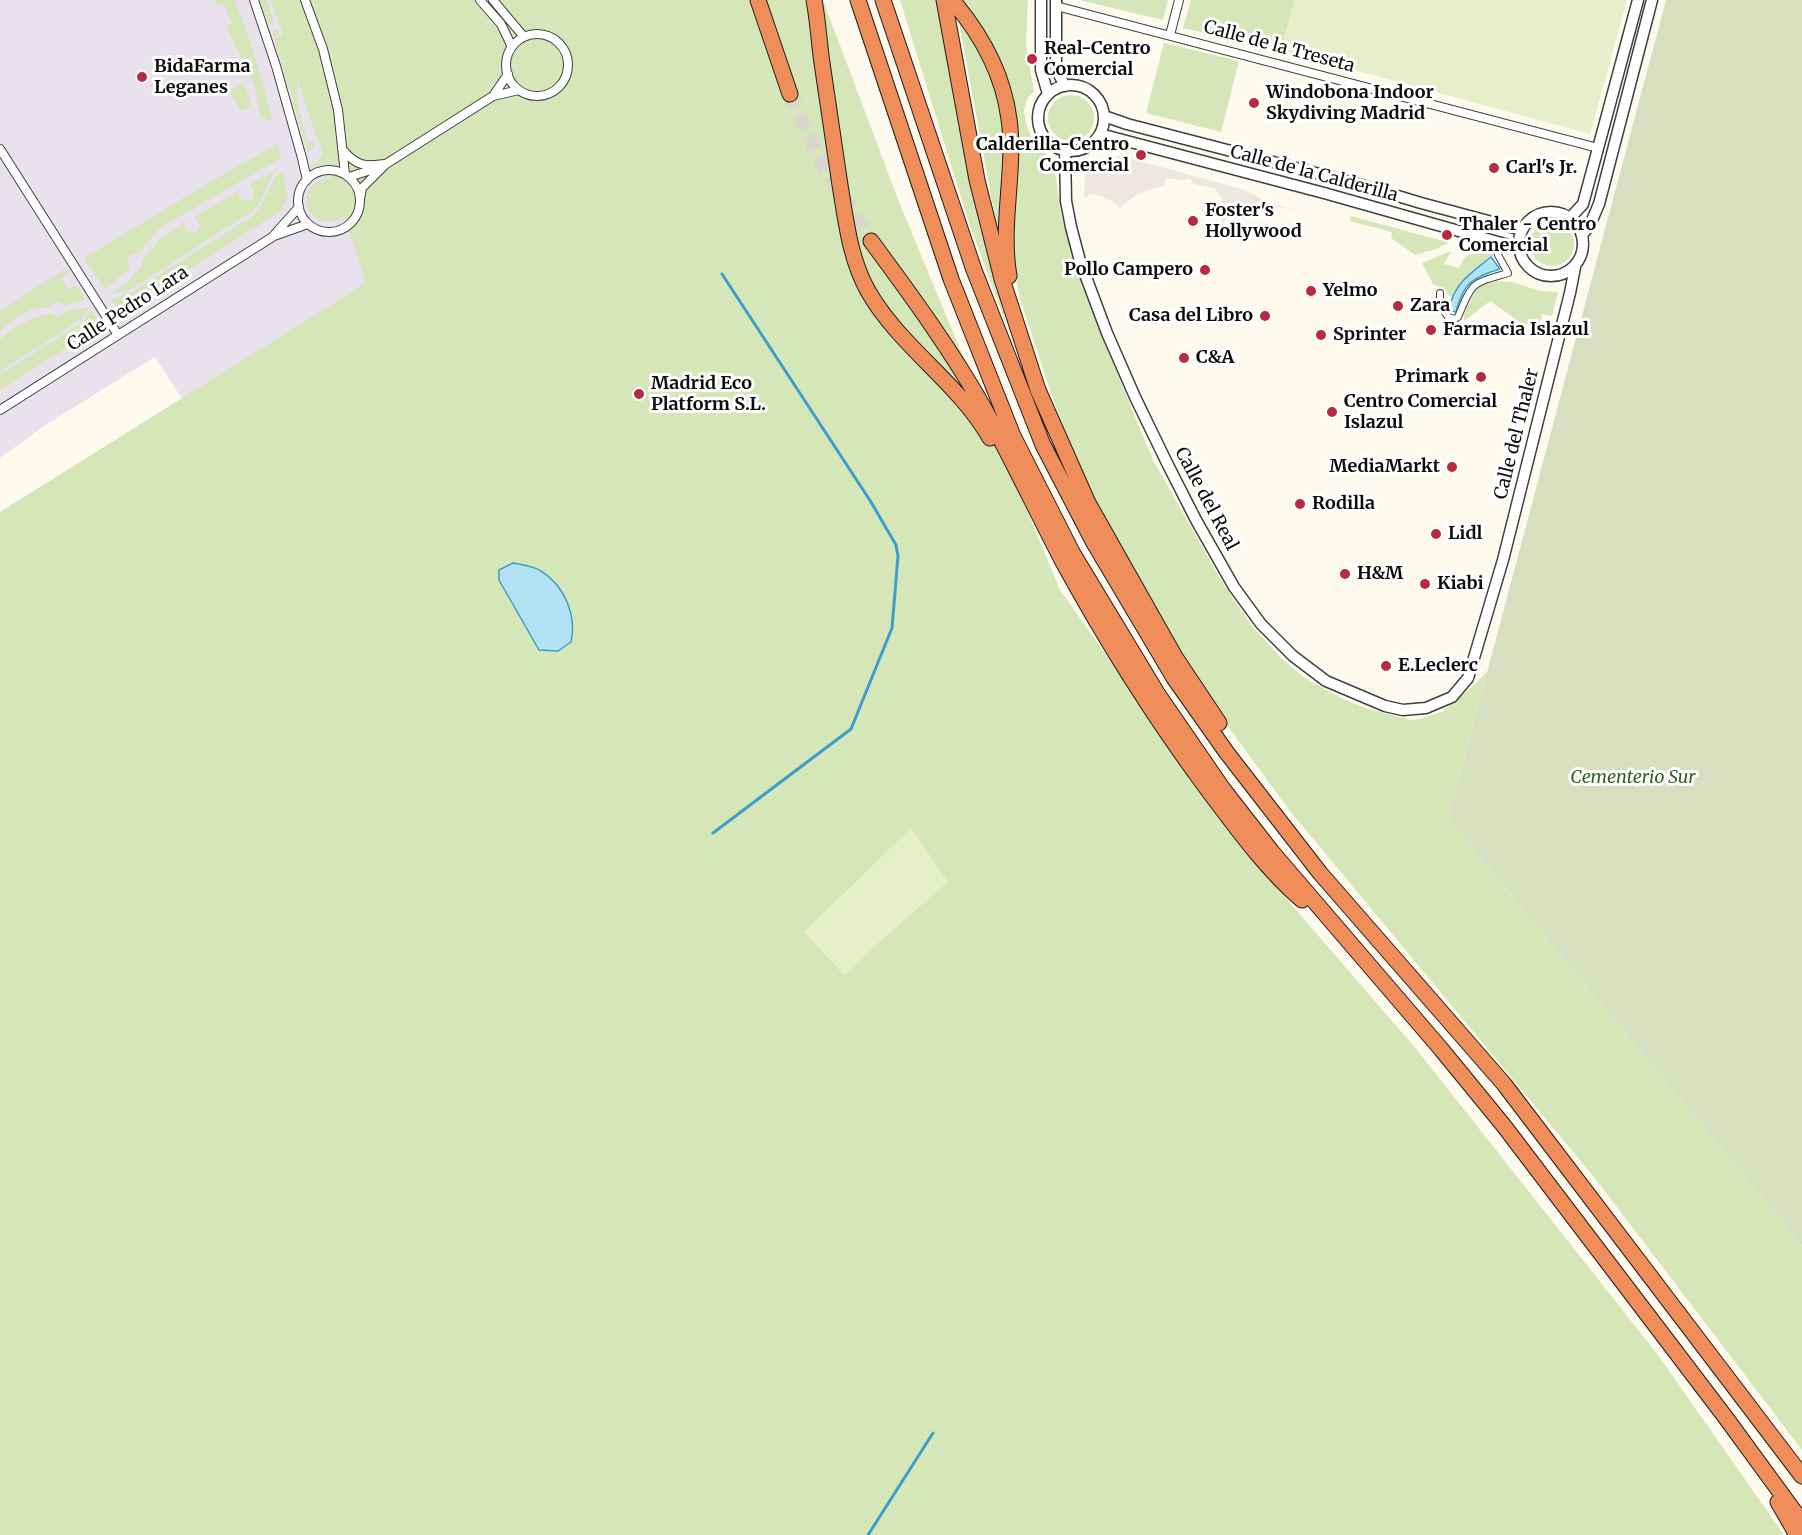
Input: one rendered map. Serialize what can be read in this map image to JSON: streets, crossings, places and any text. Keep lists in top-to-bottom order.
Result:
{
  "streets": {
    "street": [
      "Calle de la Treseta",
      "Calle de la Calderilla",
      "Calle Pedro Lara",
      "Calle del Thaler",
      "Calle del Real"
    ]
  },
  "crossings": [
    ["Calle de la Calderilla", "Calle del Thaler"],
    ["Calle de la Calderilla", "Calle del Real"],
    ["Calle del Thaler", "Calle del Real"]
  ],
  "parks": ["Cementerio Sur"],
  "places": [
    "Real-Centro Comercial",
    "BidaFarma Leganes",
    "Windobona Indoor Skydiving Madrid",
    "Calderilla-Centro Comercial",
    "Carl's Jr.",
    "Foster's Hollywood",
    "Thaler - Centro Comercial",
    "Pollo Campero",
    "Yelmo",
    "Zara",
    "Casa del Libro",
    "Farmacia Islazul",
    "Sprinter",
    "C&A",
    "Primark",
    "Madrid Eco Platform S.L.",
    "Centro Comercial Islazul",
    "MediaMarkt",
    "Rodilla",
    "Lidl",
    "H&M",
    "Kiabi",
    "E.Leclerc"
  ]
}
